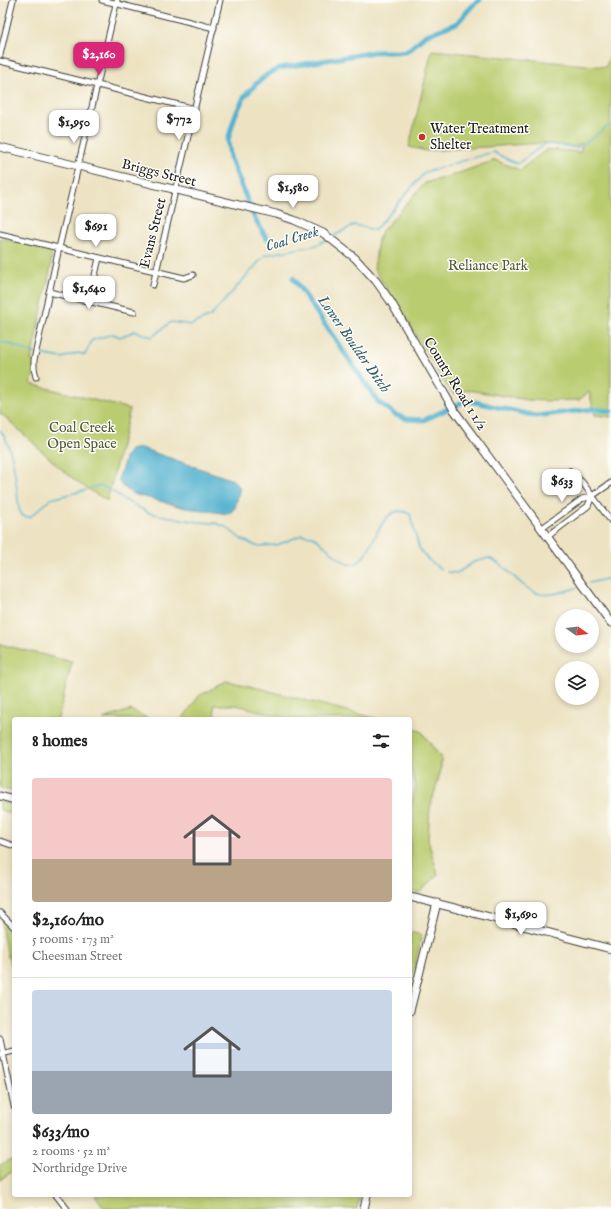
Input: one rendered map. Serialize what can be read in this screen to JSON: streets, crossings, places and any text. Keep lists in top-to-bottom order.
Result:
{
  "streets": {
    "street": ["Briggs Street", "Evans Street", "County Road 1 1/2"]
  },
  "crossings": [
    ["Briggs Street", "Evans Street"],
    ["Briggs Street", "County Road 1 1/2"]
  ],
  "water": ["Coal Creek", "Lower Boulder Ditch"],
  "parks": ["Reliance Park", "Coal Creek Open Space"],
  "places": ["Water Treatment Shelter"],
  "north": "right",
  "page": {
    "price": [
      "$2,160",
      "$772",
      "$1,950",
      "$1,580",
      "$691",
      "$1,640",
      "$633",
      "$1,690"
    ],
    "heading": "8 homes",
    "list": [
      {
        "name": "$2,160/mo",
        "note": "5 rooms · 173 m² · Cheesman Street"
      },
      {
        "name": "$633/mo",
        "note": "2 rooms · 52 m² · Northridge Drive"
      }
    ]
  }
}
